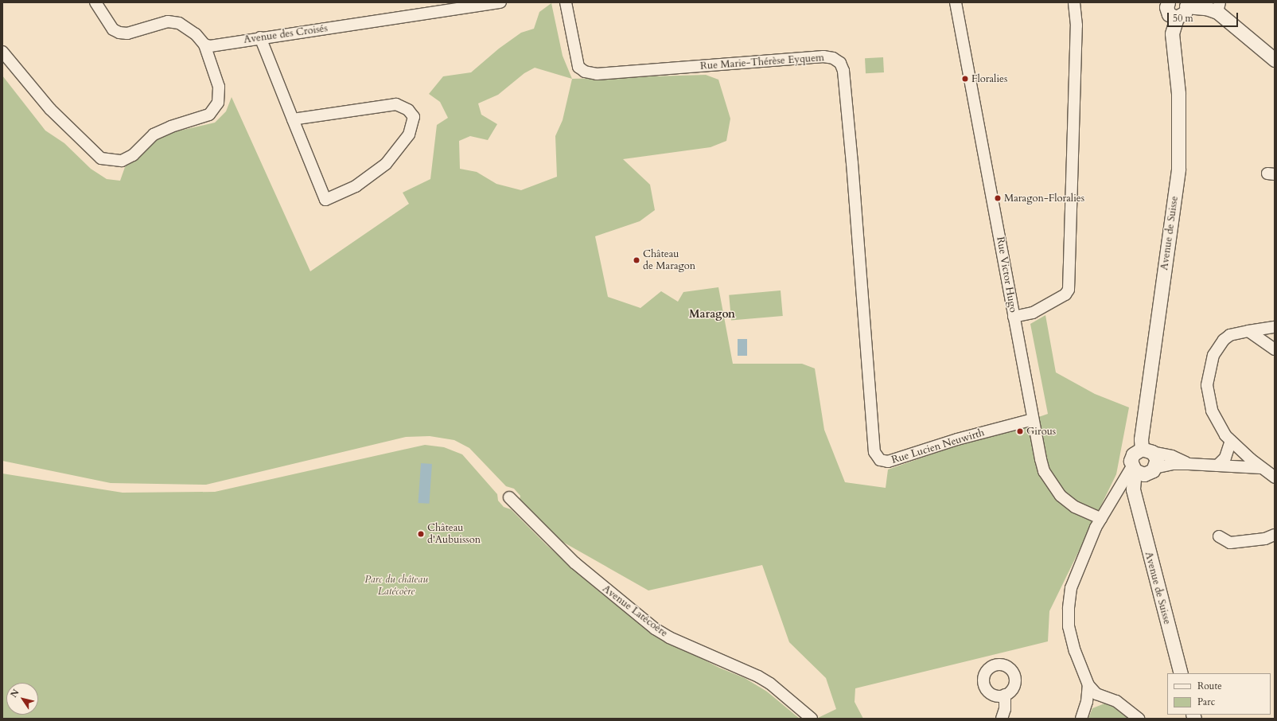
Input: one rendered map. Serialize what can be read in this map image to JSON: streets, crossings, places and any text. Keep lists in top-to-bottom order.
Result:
{
  "streets": {
    "street": [
      "Avenue des Croisés",
      "Rue Marie-Thérèse Eyquem",
      "Avenue de Suisse",
      "Rue Victor Hugo",
      "Rue Lucien Neuwirth",
      "Avenue Latécoère"
    ]
  },
  "crossings": [
    ["Rue Marie-Thérèse Eyquem", "Rue Lucien Neuwirth"],
    ["Rue Victor Hugo", "Rue Lucien Neuwirth"]
  ],
  "districts": ["Maragon"],
  "parks": ["Parc du château Latécoère"],
  "places": [
    "Floralies",
    "Maragon-Floralies",
    "Château de Maragon",
    "Girous",
    "Château d'Aubuisson"
  ],
  "legend": ["Route", "Parc"],
  "scale_bar": "50 m",
  "north": "top left"
}
